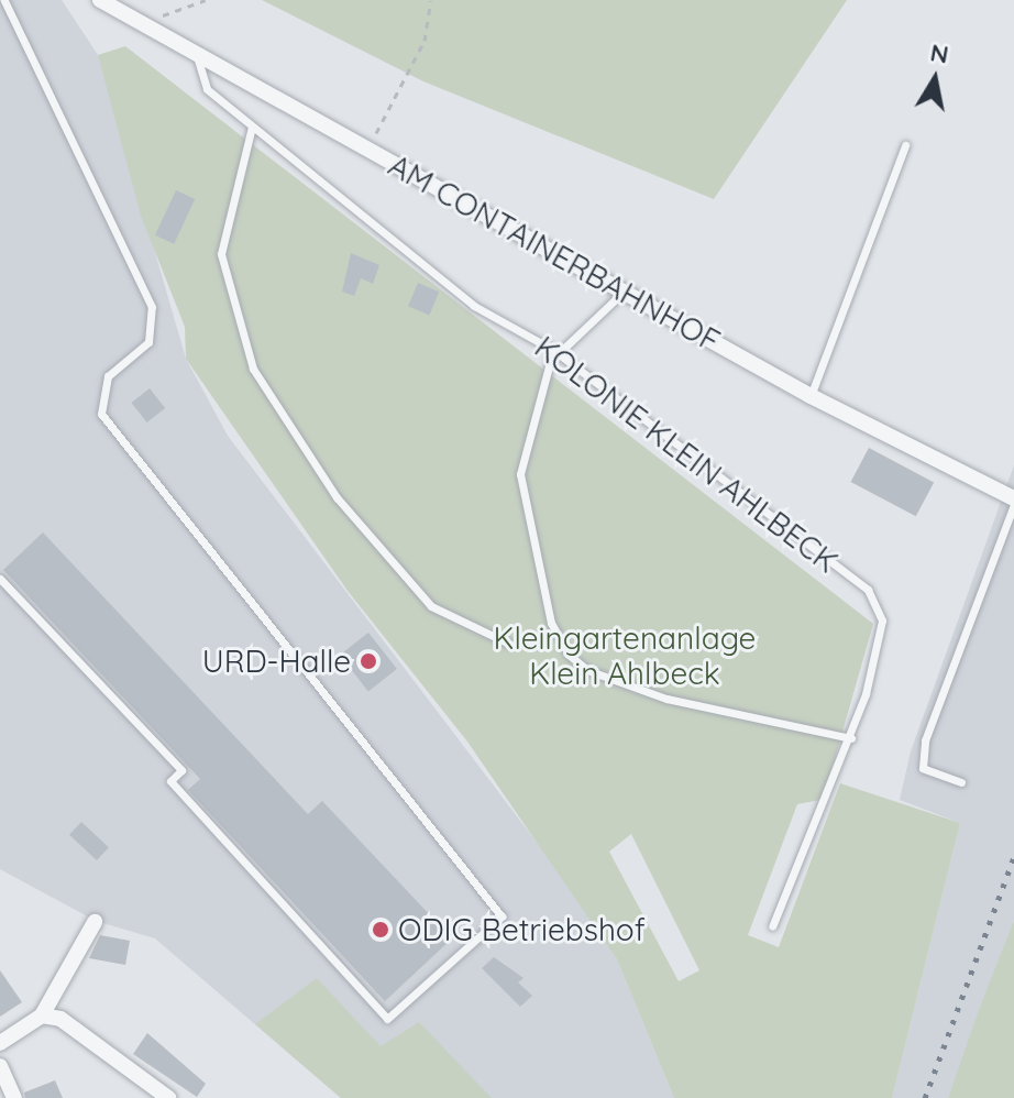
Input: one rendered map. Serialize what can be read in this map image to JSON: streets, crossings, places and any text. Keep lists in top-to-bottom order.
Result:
{
  "streets": {
    "street": ["AM CONTAINERBAHNHOF"],
    "lane": ["KOLONIE KLEIN AHLBECK"]
  },
  "crossings": [
    ["AM CONTAINERBAHNHOF", "KOLONIE KLEIN AHLBECK"]
  ],
  "parks": ["Kleingartenanlage Klein Ahlbeck"],
  "places": ["URD-Halle", "ODIG Betriebshof"],
  "north": "top"
}
